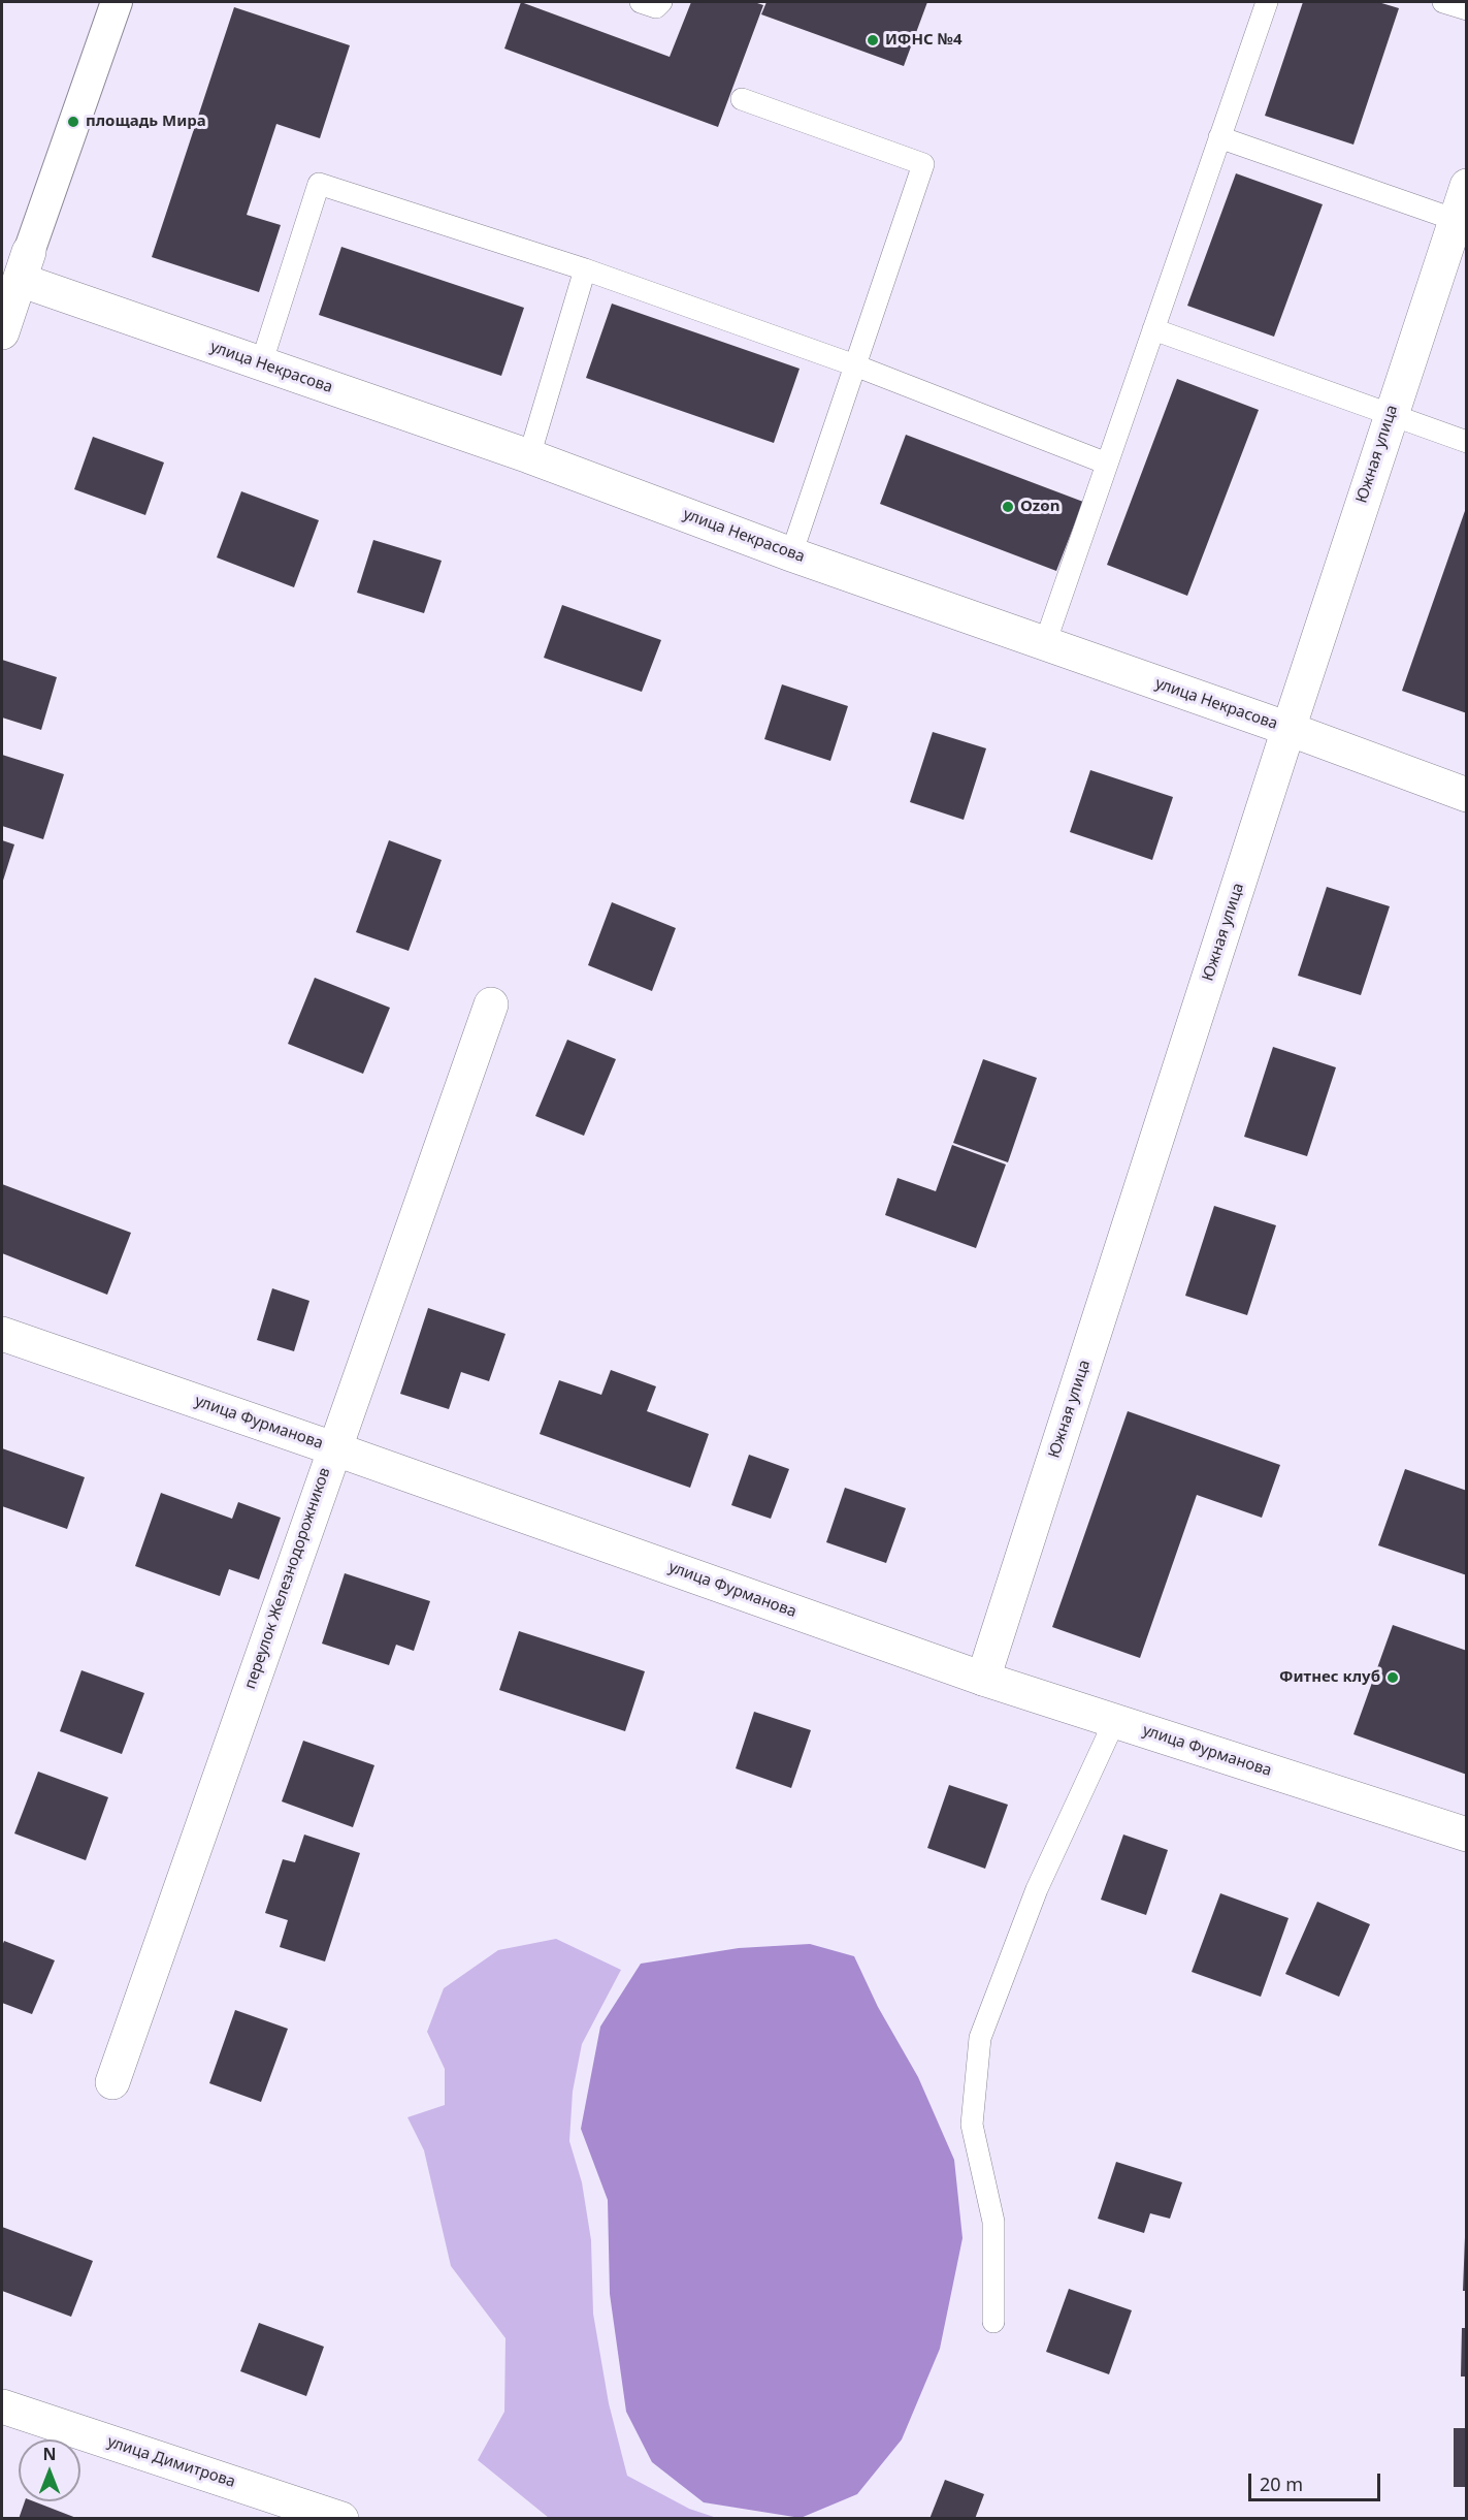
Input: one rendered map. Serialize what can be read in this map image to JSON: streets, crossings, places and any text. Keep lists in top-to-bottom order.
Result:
{
  "streets": {
    "street": [
      "улица Некрасова",
      "Южная улица",
      "улица Фурманова",
      "переулок Железнодорожников",
      "улица Димитрова"
    ]
  },
  "crossings": [
    ["улица Некрасова", "Южная улица"],
    ["Южная улица", "улица Фурманова"],
    ["улица Фурманова", "переулок Железнодорожников"]
  ],
  "places": [
    "ИФНС №4",
    "площадь Мира",
    "Ozon",
    "Фитнес клуб"
  ],
  "scale_bar": "20 m",
  "north": "top"
}
